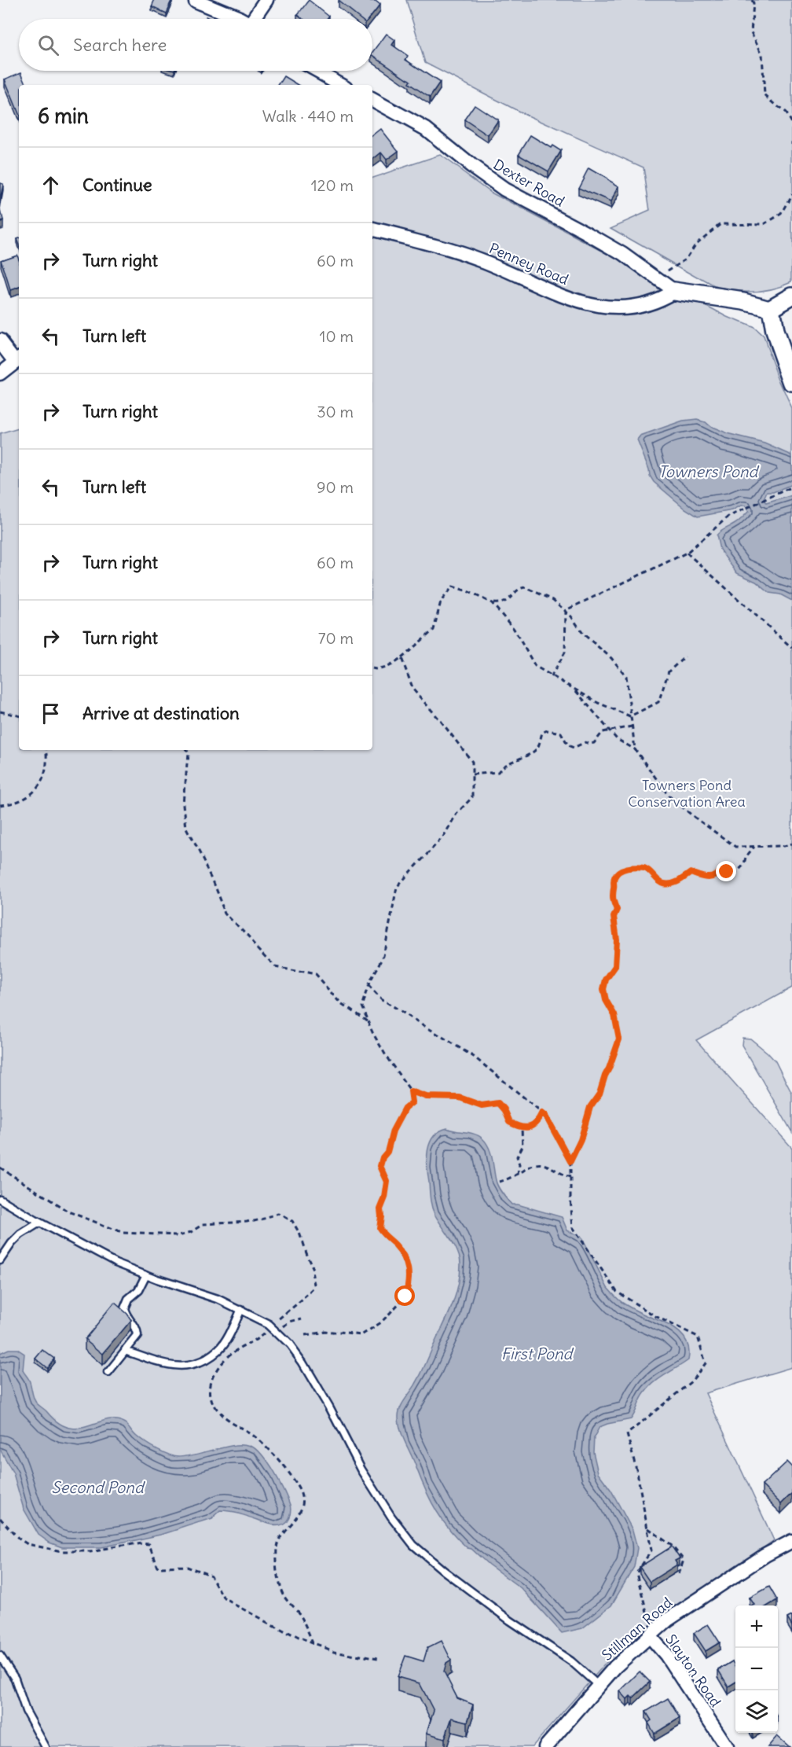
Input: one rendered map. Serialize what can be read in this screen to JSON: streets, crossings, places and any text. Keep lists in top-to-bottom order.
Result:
{
  "streets": {
    "street": [
      "Dexter Road",
      "Penney Road",
      "Stillman Road",
      "Slayton Road"
    ]
  },
  "crossings": [
    ["Dexter Road", "Penney Road"],
    ["Stillman Road", "Slayton Road"]
  ],
  "water": ["Towners Pond", "First Pond", "Second Pond"],
  "parks": ["Towners Pond Conservation Area"],
  "page": {
    "search": "Search here",
    "heading": ["6 min", "Walk · 440 m"],
    "list": [
      ["Continue", "120 m"],
      ["Turn right", "60 m"],
      ["Turn left", "10 m"],
      ["Turn right", "30 m"],
      ["Turn left", "90 m"],
      ["Turn right", "60 m"],
      ["Turn right", "70 m"],
      "Arrive at destination"
    ],
    "map_buttons": ["+", "−"]
  }
}
